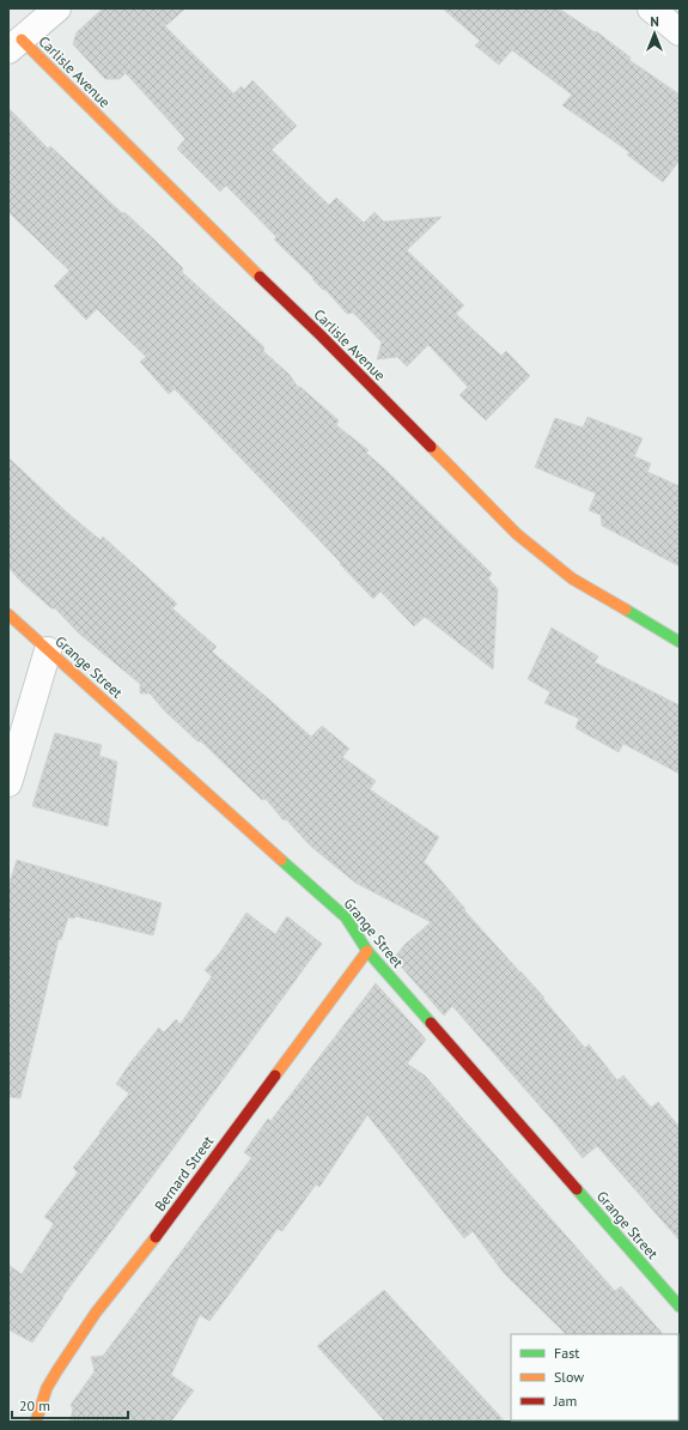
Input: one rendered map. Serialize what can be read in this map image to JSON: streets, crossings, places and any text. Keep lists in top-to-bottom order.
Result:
{
  "streets": {
    "street": ["Carlisle Avenue", "Grange Street", "Bernard Street"]
  },
  "crossings": [
    ["Grange Street", "Bernard Street"]
  ],
  "legend": ["Fast", "Slow", "Jam"],
  "scale_bar": "20 m",
  "north": "top"
}
